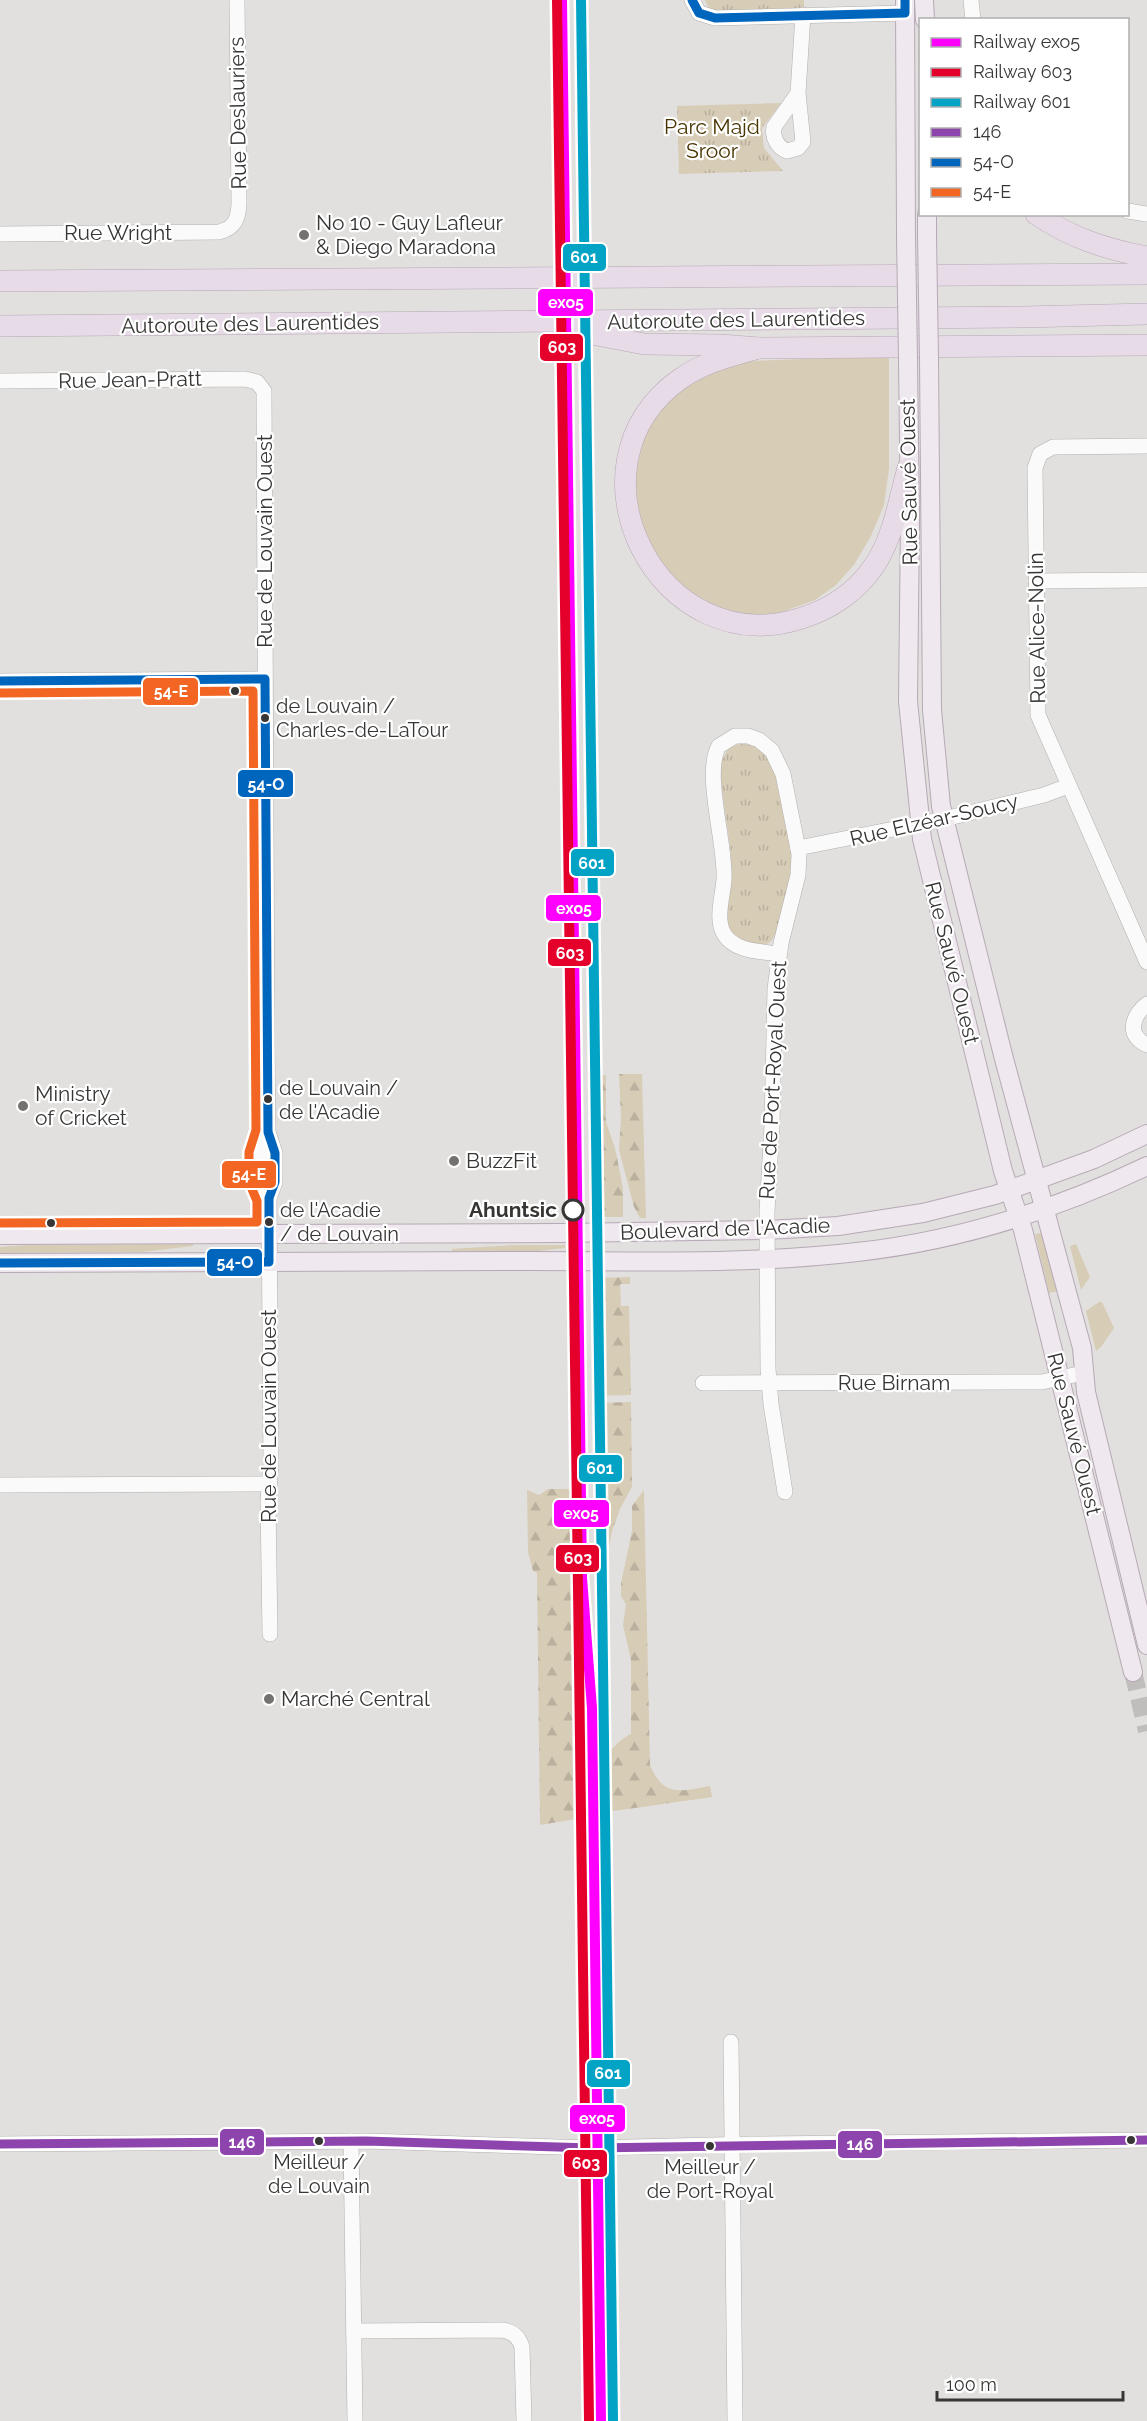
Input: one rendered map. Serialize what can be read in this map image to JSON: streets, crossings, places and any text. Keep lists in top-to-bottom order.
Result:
{
  "streets": {
    "highway": ["Autoroute des Laurentides"],
    "main road": ["Rue Sauvé Ouest", "Boulevard de l'Acadie"],
    "street": [
      "Rue Deslauriers",
      "Rue Wright",
      "Rue Jean-Pratt",
      "Rue de Louvain Ouest",
      "Rue Alice-Nolin",
      "Rue Elzéar-Soucy",
      "Rue de Port-Royal Ouest",
      "Rue Birnam"
    ]
  },
  "crossings": [
    ["Rue Deslauriers", "Rue Wright"],
    ["Rue Jean-Pratt", "Rue de Louvain Ouest"],
    ["Rue Sauvé Ouest", "Rue Elzéar-Soucy"],
    ["Rue Sauvé Ouest", "Boulevard de l'Acadie"],
    ["Rue Sauvé Ouest", "Rue Birnam"],
    ["Rue de Louvain Ouest", "Boulevard de l'Acadie"],
    ["Rue Alice-Nolin", "Rue Elzéar-Soucy"],
    ["Rue Elzéar-Soucy", "Rue de Port-Royal Ouest"],
    ["Rue de Port-Royal Ouest", "Boulevard de l'Acadie"],
    ["Rue de Port-Royal Ouest", "Rue Birnam"]
  ],
  "parks": ["Parc Majd Sroor"],
  "places": [
    "No 10 - Guy Lafleur & Diego Maradona",
    "de Louvain / Charles-de-LaTour",
    "de Louvain / de l'Acadie",
    "Ministry of Cricket",
    "BuzzFit",
    "Ahuntsic",
    "de l'Acadie / de Louvain",
    "Marché Central",
    "Meilleur / de Louvain",
    "Meilleur / de Port-Royal"
  ],
  "lines": [
    "rail line exo5",
    "rail line 603",
    "rail line 601",
    "transit line 54-O",
    "transit line 54-E",
    "transit line 146"
  ],
  "legend": [
    "Railway exo5",
    "Railway 603",
    "Railway 601",
    "146",
    "54-O",
    "54-E"
  ],
  "scale_bar": "100 m"
}
